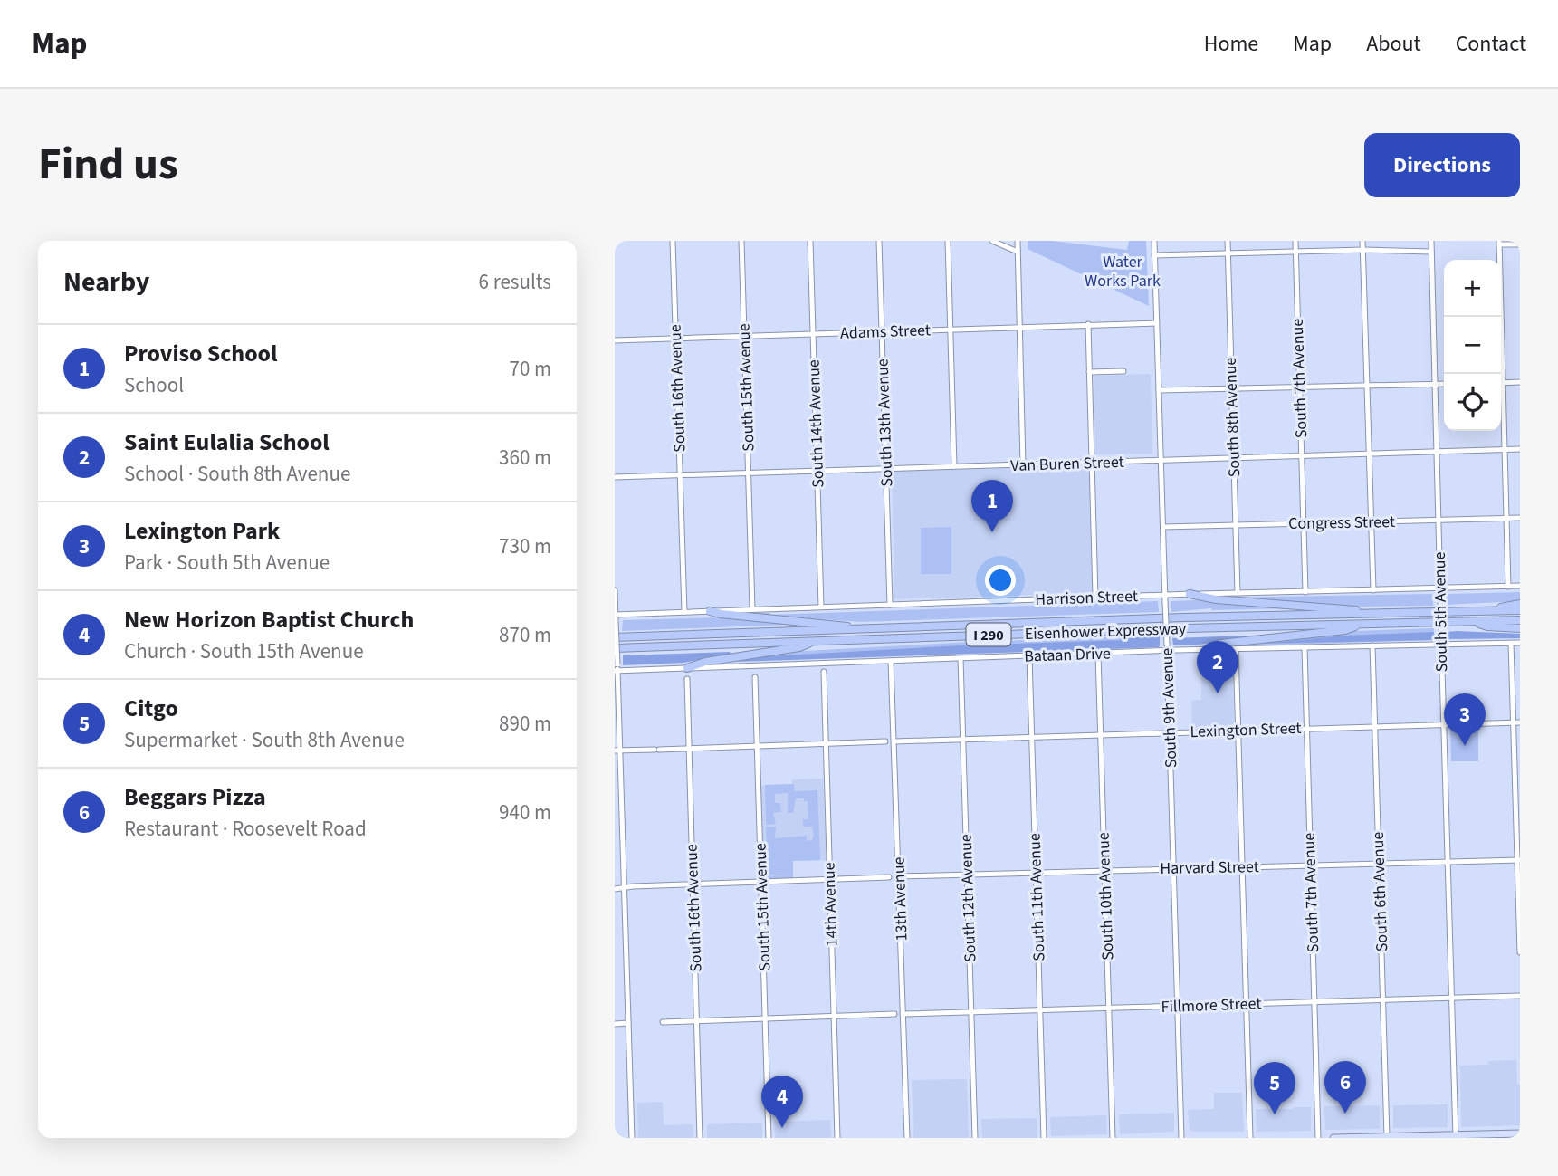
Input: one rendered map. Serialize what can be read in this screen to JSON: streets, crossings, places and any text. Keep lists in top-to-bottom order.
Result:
{
  "streets": {
    "highway": ["Eisenhower Expressway", "I 290"],
    "street": [
      "Adams Street",
      "South 7th Avenue",
      "South 15th Avenue",
      "South 16th Avenue",
      "South 8th Avenue",
      "South 13th Avenue",
      "South 14th Avenue",
      "Van Buren Street",
      "Congress Street",
      "Harrison Street",
      "South 5th Avenue",
      "Bataan Drive",
      "South 9th Avenue",
      "Lexington Street",
      "Harvard Street",
      "South 6th Avenue",
      "South 10th Avenue",
      "South 11th Avenue",
      "South 12th Avenue",
      "13th Avenue",
      "14th Avenue",
      "Fillmore Street"
    ]
  },
  "crossings": [
    ["Adams Street", "South 15th Avenue"],
    ["Adams Street", "South 16th Avenue"],
    ["Adams Street", "South 13th Avenue"],
    ["Adams Street", "South 14th Avenue"],
    ["Adams Street", "South 9th Avenue"],
    ["South 7th Avenue", "Van Buren Street"],
    ["South 7th Avenue", "Congress Street"],
    ["South 7th Avenue", "Harrison Street"],
    ["South 7th Avenue", "Bataan Drive"],
    ["South 7th Avenue", "Lexington Street"],
    ["South 7th Avenue", "Harvard Street"],
    ["South 7th Avenue", "Fillmore Street"],
    ["South 15th Avenue", "Van Buren Street"],
    ["South 15th Avenue", "Harrison Street"],
    ["South 16th Avenue", "Van Buren Street"],
    ["South 16th Avenue", "Harrison Street"],
    ["South 8th Avenue", "Van Buren Street"],
    ["South 8th Avenue", "Congress Street"],
    ["South 8th Avenue", "Harrison Street"],
    ["South 13th Avenue", "Van Buren Street"],
    ["South 13th Avenue", "Harrison Street"],
    ["South 14th Avenue", "Van Buren Street"],
    ["South 14th Avenue", "Harrison Street"],
    ["Van Buren Street", "South 5th Avenue"],
    ["Van Buren Street", "South 9th Avenue"],
    ["Congress Street", "South 5th Avenue"],
    ["Congress Street", "South 9th Avenue"],
    ["Harrison Street", "South 5th Avenue"],
    ["Harrison Street", "South 9th Avenue"],
    ["South 5th Avenue", "Bataan Drive"],
    ["South 5th Avenue", "Lexington Street"],
    ["South 5th Avenue", "Harvard Street"],
    ["South 5th Avenue", "Fillmore Street"],
    ["Bataan Drive", "South 9th Avenue"],
    ["Bataan Drive", "South 6th Avenue"],
    ["Bataan Drive", "South 10th Avenue"],
    ["Bataan Drive", "South 11th Avenue"],
    ["Bataan Drive", "South 12th Avenue"],
    ["Bataan Drive", "13th Avenue"],
    ["South 9th Avenue", "Lexington Street"],
    ["South 9th Avenue", "Harvard Street"],
    ["South 9th Avenue", "Fillmore Street"],
    ["Lexington Street", "South 6th Avenue"],
    ["Lexington Street", "South 10th Avenue"],
    ["Lexington Street", "South 11th Avenue"],
    ["Lexington Street", "South 12th Avenue"],
    ["Lexington Street", "13th Avenue"],
    ["Harvard Street", "South 6th Avenue"],
    ["Harvard Street", "South 10th Avenue"],
    ["Harvard Street", "South 11th Avenue"],
    ["Harvard Street", "South 12th Avenue"],
    ["Harvard Street", "13th Avenue"],
    ["South 6th Avenue", "Fillmore Street"],
    ["South 10th Avenue", "Fillmore Street"],
    ["South 11th Avenue", "Fillmore Street"],
    ["South 12th Avenue", "Fillmore Street"],
    ["13th Avenue", "Fillmore Street"]
  ],
  "parks": ["Water Works Park"],
  "page": {
    "header": "Map",
    "nav": [
      "Home",
      "Map",
      "About",
      "Contact"
    ],
    "title": "Find us",
    "buttons": "Directions",
    "heading": ["Nearby", "6 results"],
    "map_buttons": ["+", "−"],
    "list": [
      {
        "mark": "1",
        "name": "Proviso School",
        "note": "School",
        "value": "70 m"
      },
      {
        "mark": "2",
        "name": "Saint Eulalia School",
        "note": "School · South 8th Avenue",
        "value": "360 m"
      },
      {
        "mark": "3",
        "name": "Lexington Park",
        "note": "Park · South 5th Avenue",
        "value": "730 m"
      },
      {
        "mark": "4",
        "name": "New Horizon Baptist Church",
        "note": "Church · South 15th Avenue",
        "value": "870 m"
      },
      {
        "mark": "5",
        "name": "Citgo",
        "note": "Supermarket · South 8th Avenue",
        "value": "890 m"
      },
      {
        "mark": "6",
        "name": "Beggars Pizza",
        "note": "Restaurant · Roosevelt Road",
        "value": "940 m"
      }
    ],
    "pins": [
      "1",
      "2",
      "3",
      "6",
      "5",
      "4"
    ]
  }
}
